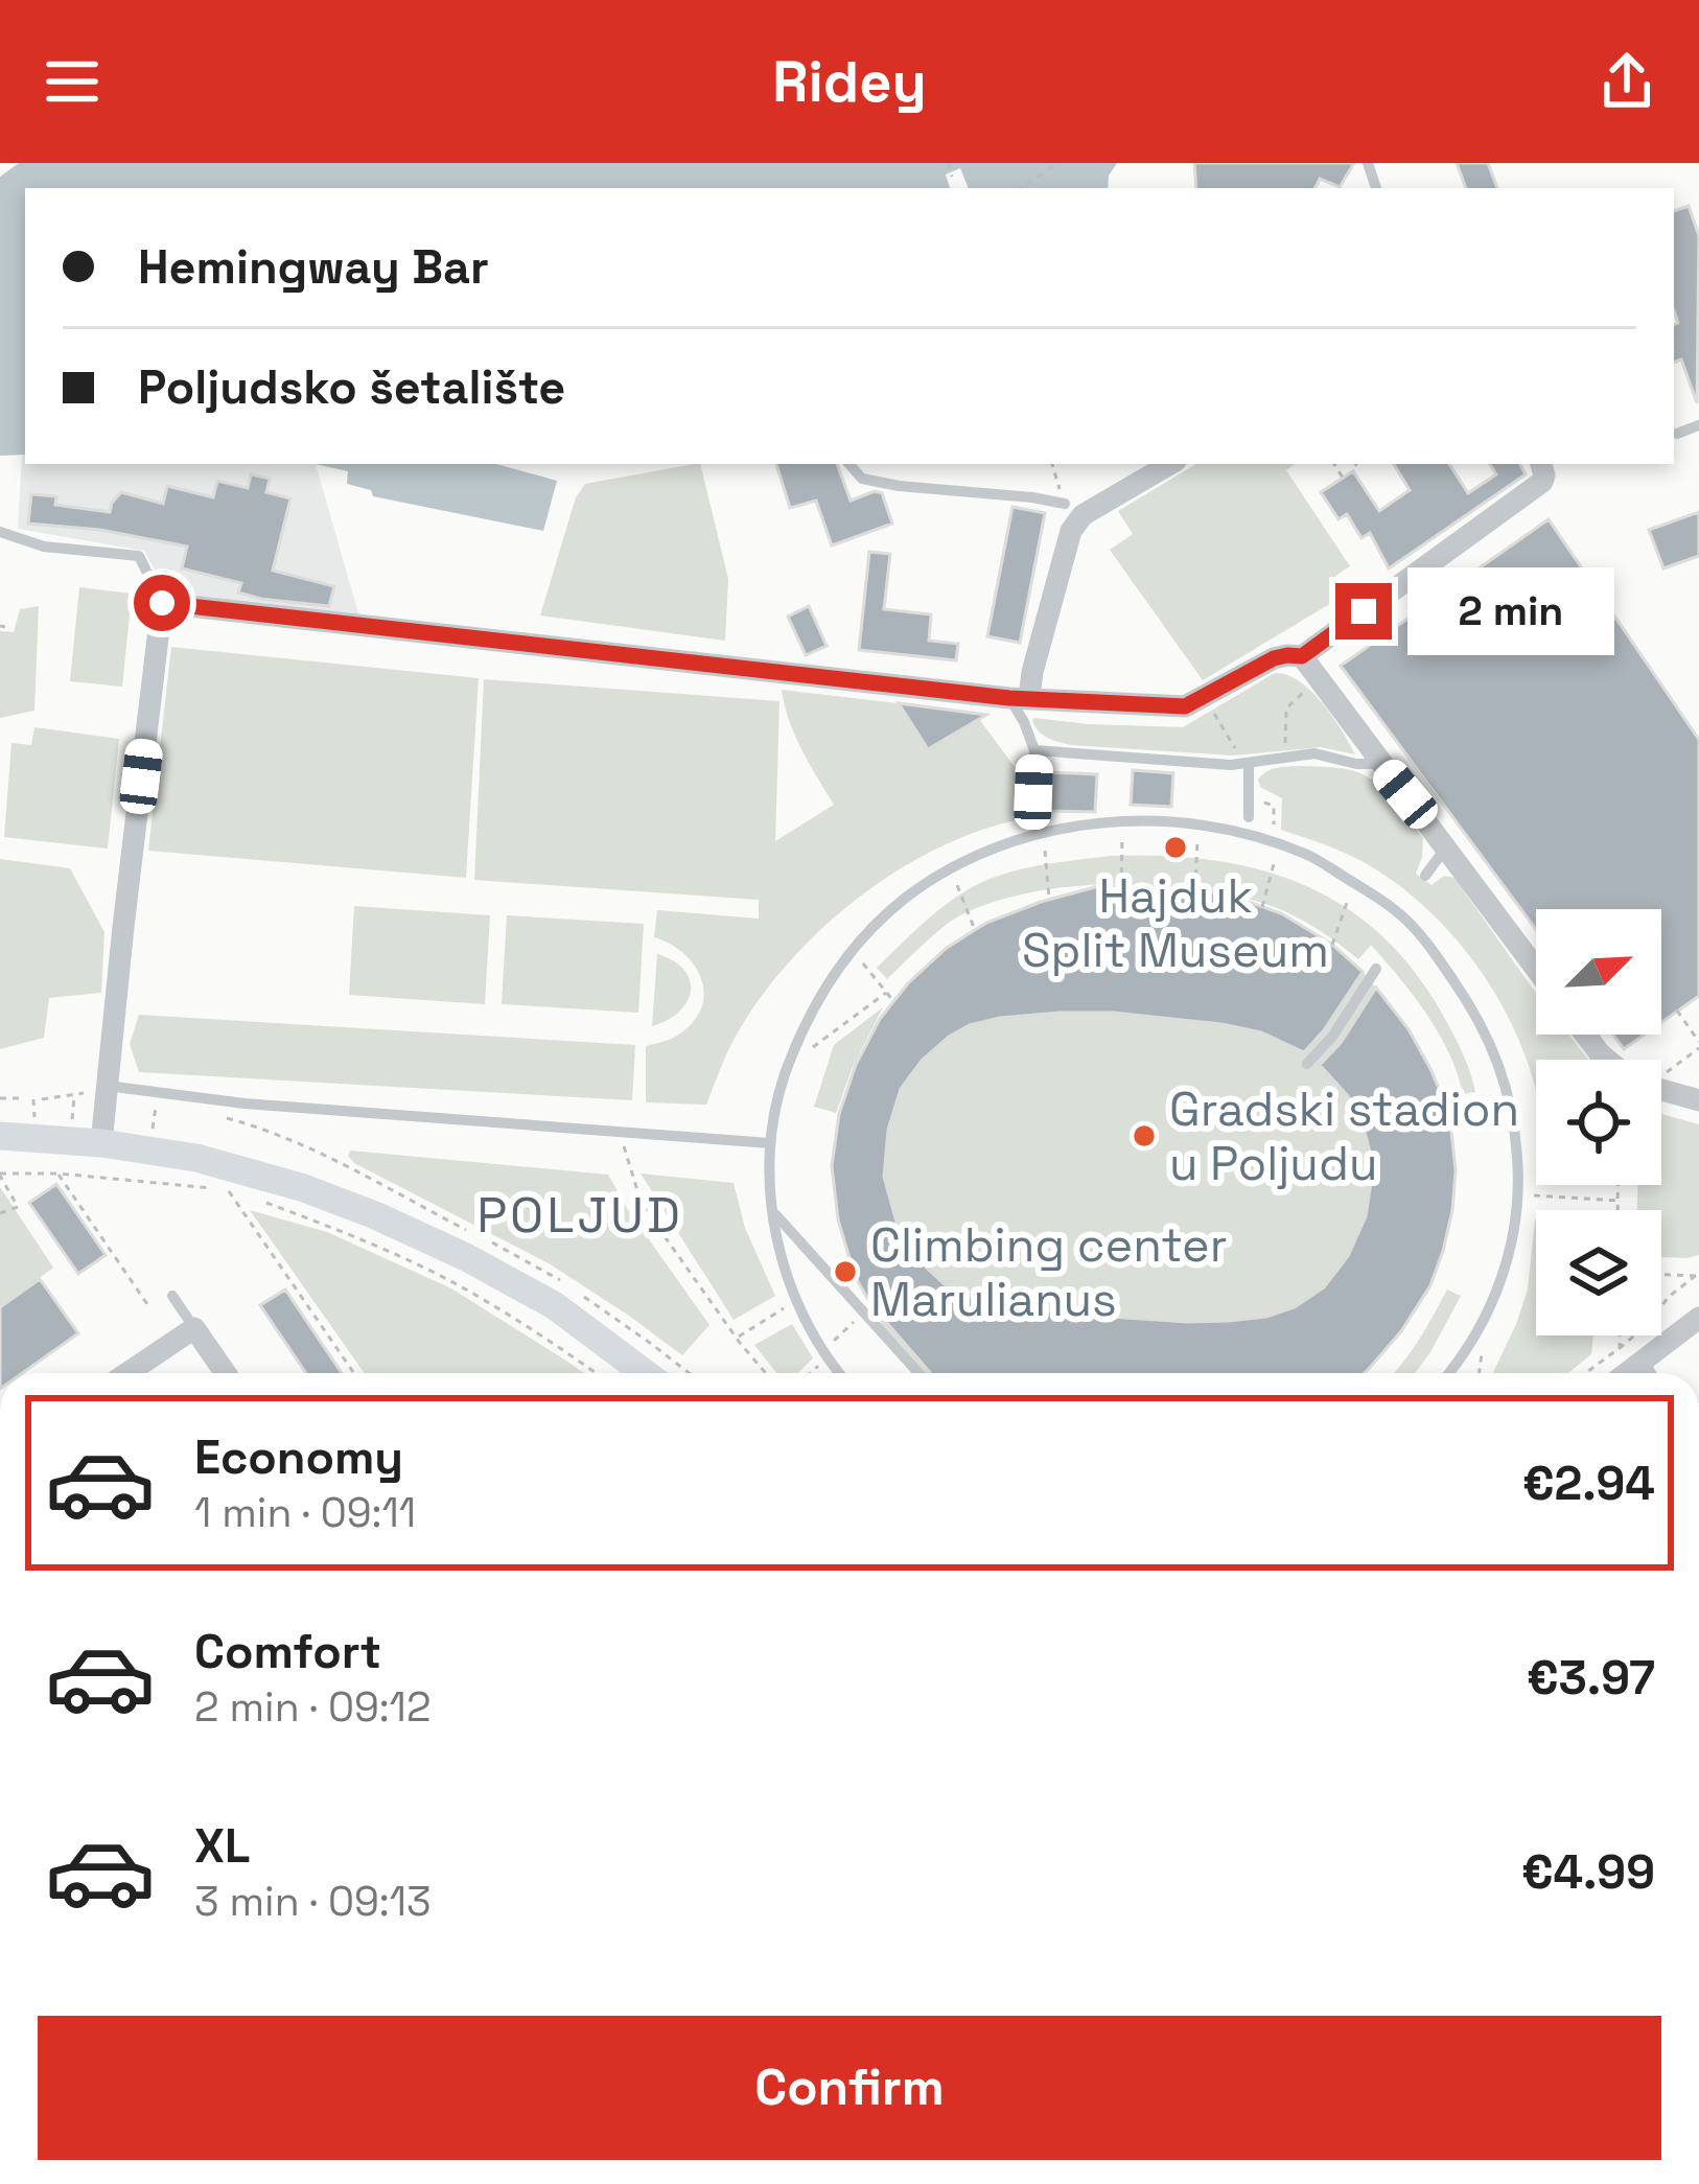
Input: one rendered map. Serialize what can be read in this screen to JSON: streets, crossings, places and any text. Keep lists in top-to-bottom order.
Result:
{
  "districts": ["POLJUD"],
  "places": ["Hajduk Split Museum", "Gradski stadion u Poljudu", "Climbing center Marulianus"],
  "north": "top right",
  "page": {
    "header": "Ridey",
    "banner": ["Hemingway Bar", "Poljudsko šetalište"],
    "bubble": "2 min",
    "list": [
      {
        "name": "Economy",
        "note": "1 min · 09:11",
        "value": "€2.94"
      },
      {
        "name": "Comfort",
        "note": "2 min · 09:12",
        "value": "€3.97"
      },
      {
        "name": "XL",
        "note": "3 min · 09:13",
        "value": "€4.99"
      }
    ],
    "buttons": "Confirm"
  }
}
